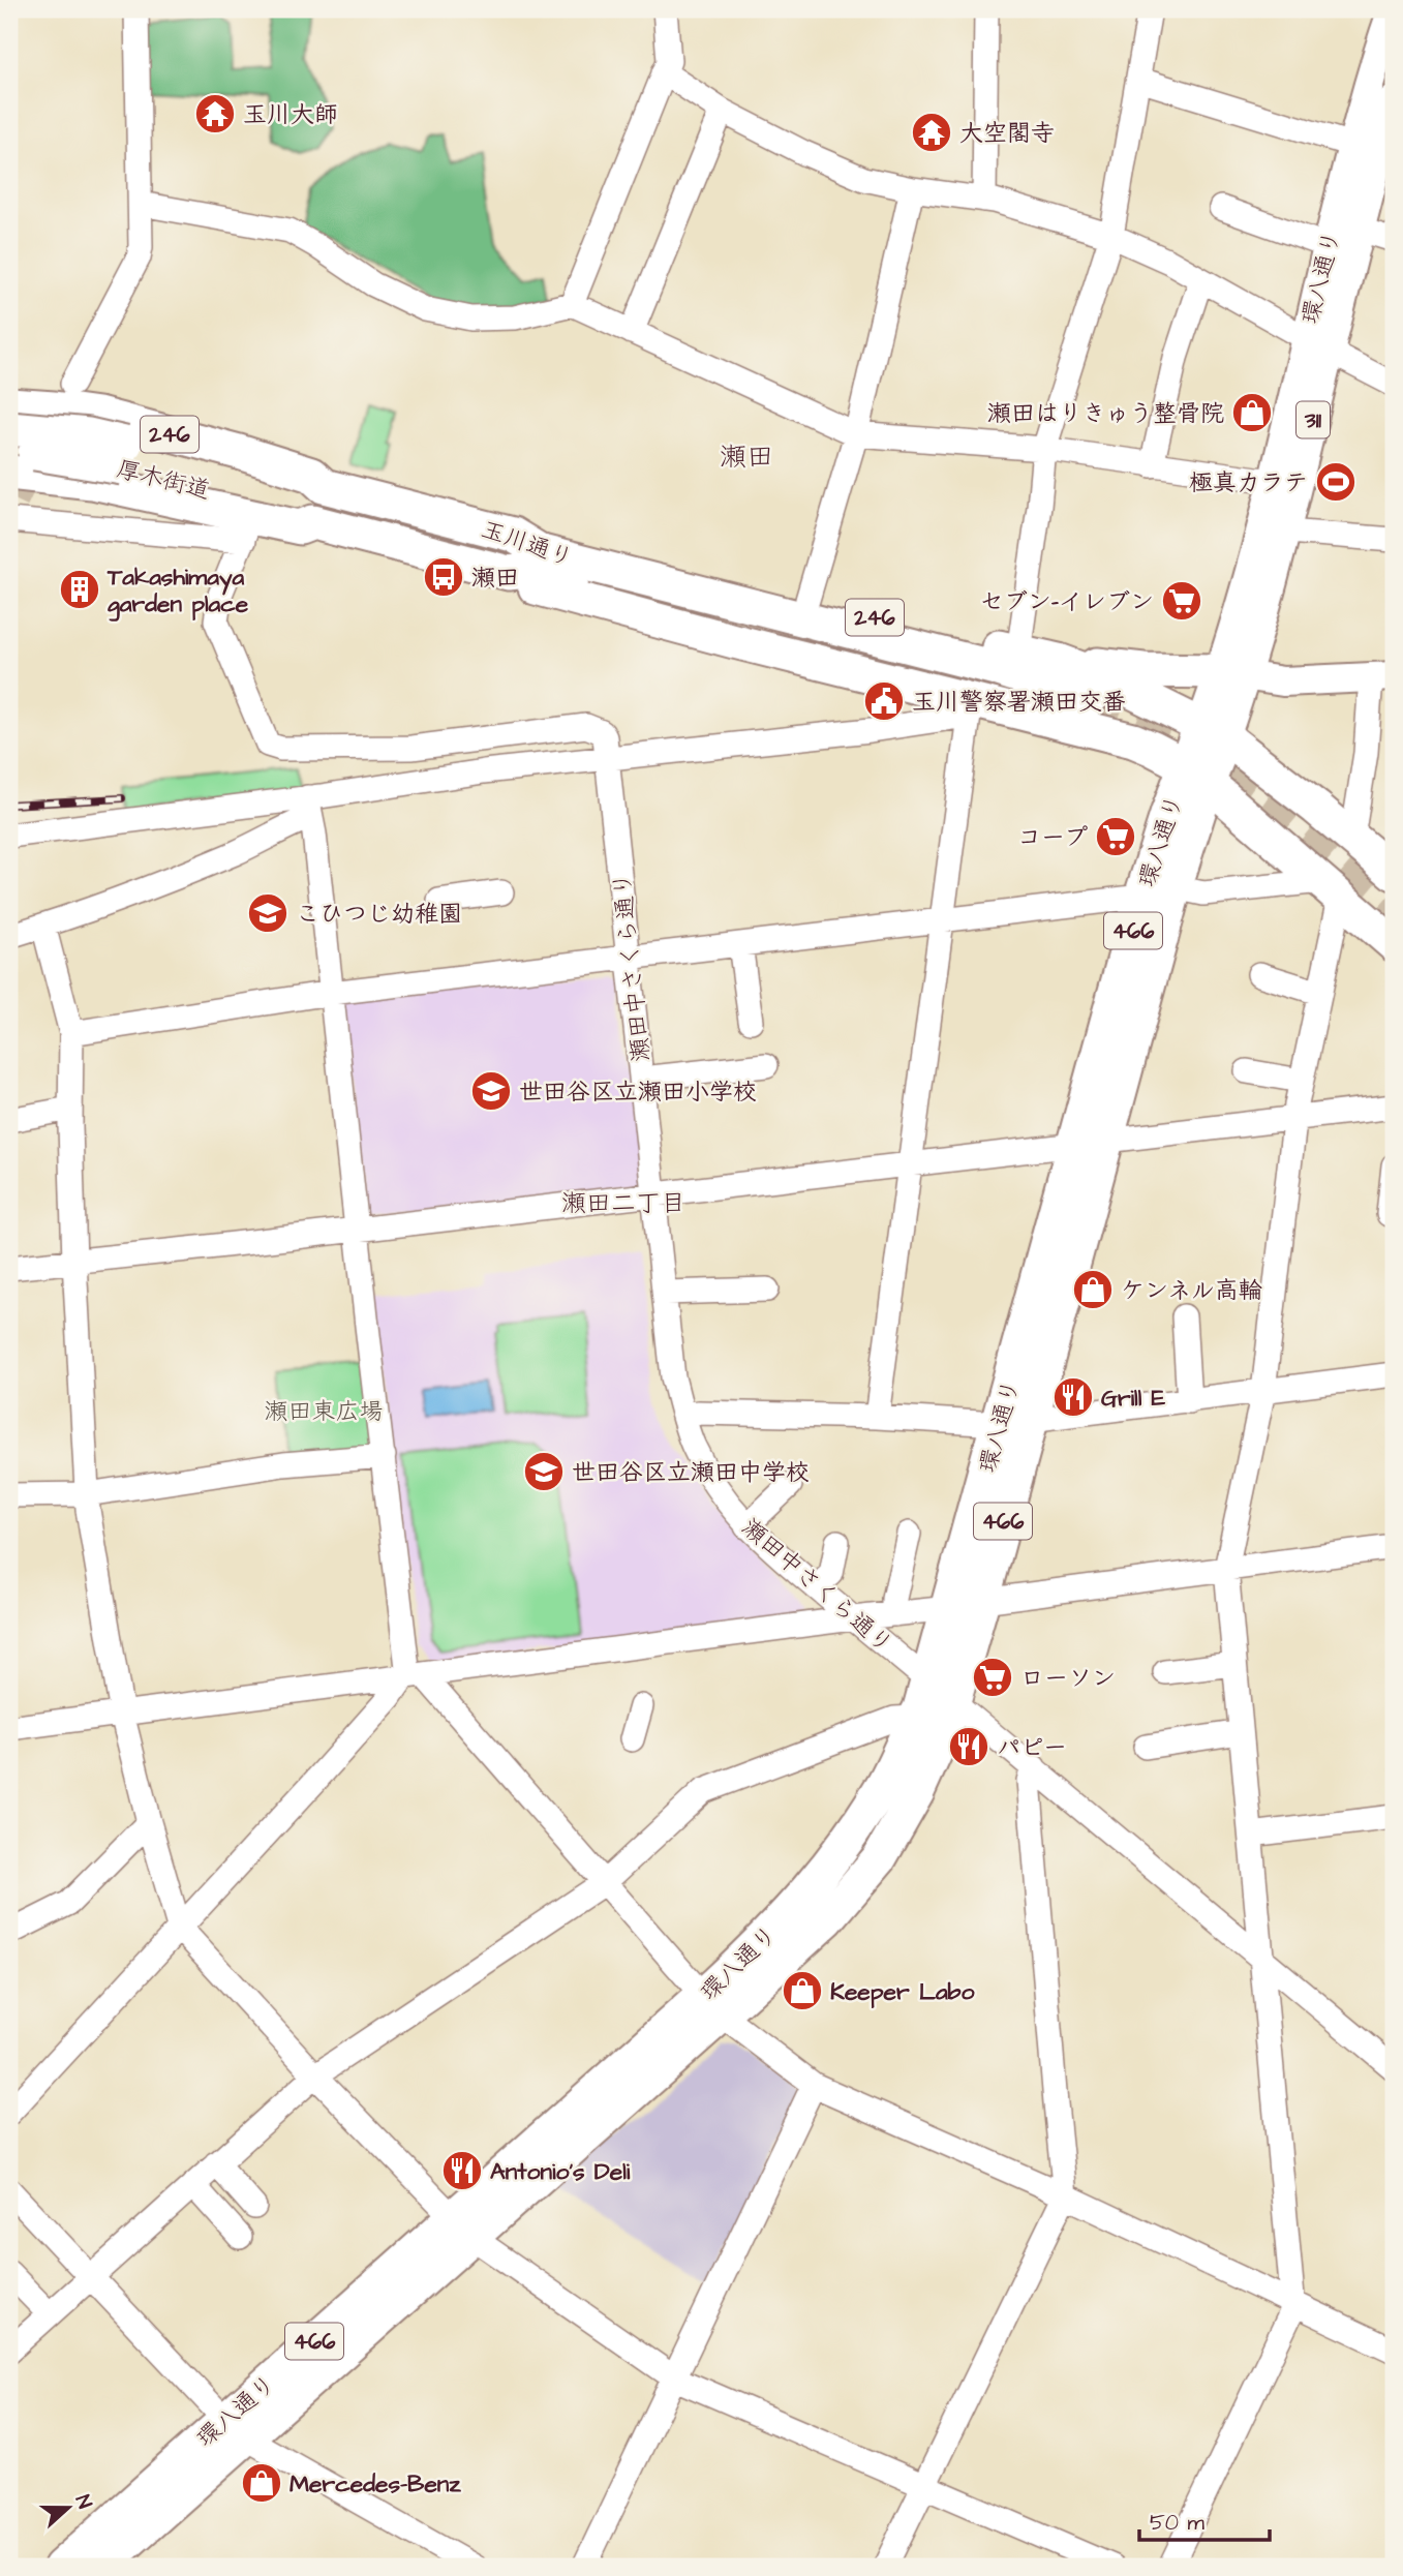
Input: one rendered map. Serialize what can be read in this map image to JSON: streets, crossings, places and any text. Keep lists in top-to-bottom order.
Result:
{
  "streets": {
    "highway": [
      "環八通り",
      "246",
      "厚木街道",
      "玉川通り",
      "466"
    ],
    "main road": ["311"],
    "street": ["瀬田中さくら通り"]
  },
  "crossings": [
    ["環八通り", "246"],
    ["環八通り", "瀬田中さくら通り"],
    ["246", "玉川通り"],
    ["厚木街道", "玉川通り"]
  ],
  "districts": ["瀬田", "瀬田二丁目"],
  "parks": ["瀬田東広場"],
  "places": {
    "temple": ["玉川大師", "大空閣寺"],
    "shop": [
      "瀬田はりきゅう整骨院",
      "ケンネル高輪",
      "Keeper Labo",
      "Mercedes-Benz"
    ],
    "sports": ["極真カラテ"],
    "bus stop": ["瀬田"],
    "building": ["Takashimaya garden place"],
    "supermarket": ["セブン-イレブン", "コープ", "ローソン"],
    "public building": ["玉川警察署瀬田交番"],
    "school or university": ["こひつじ幼稚園", "世田谷区立瀬田小学校", "世田谷区立瀬田中学校"],
    "restaurant": ["Grill E", "パピー", "Antonio’s Deli"]
  },
  "scale_bar": "50 m",
  "north": "right"
}
